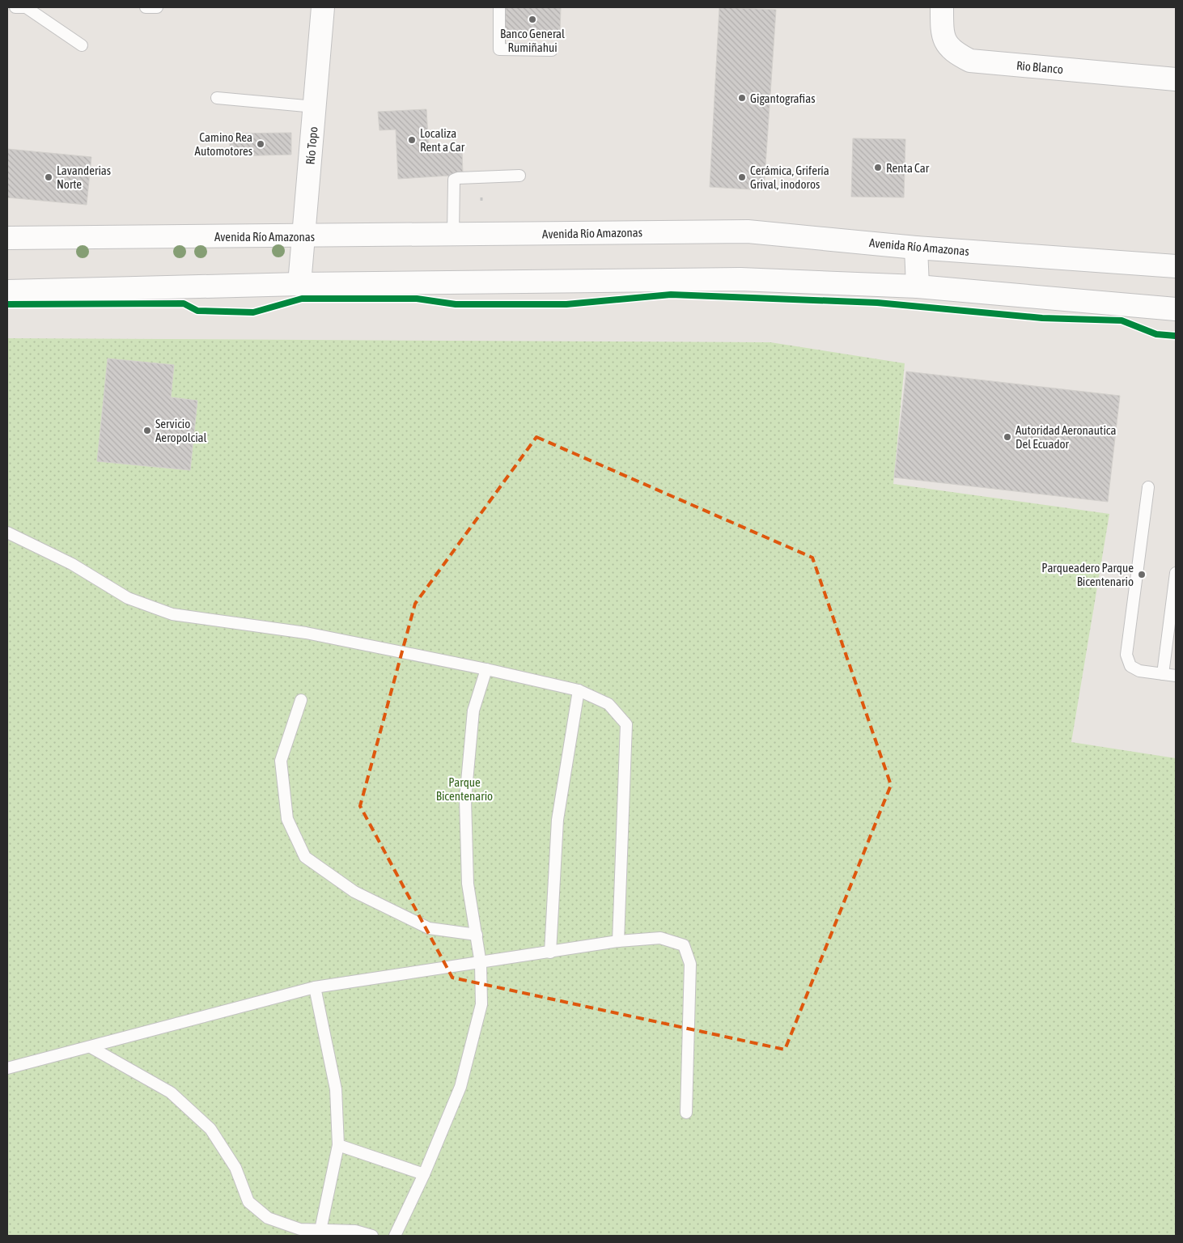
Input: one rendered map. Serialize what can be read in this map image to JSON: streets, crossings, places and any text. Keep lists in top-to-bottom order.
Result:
{
  "streets": {
    "main road": ["Rio Blanco", "Río Topo", "Avenida Río Amazonas"]
  },
  "crossings": [
    ["Río Topo", "Avenida Río Amazonas"]
  ],
  "parks": ["Parque Bicentenario"],
  "places": [
    "Banco General Rumiñahui",
    "Gigantografias",
    "Localiza Rent a Car",
    "Camino Rea Automotores",
    "Renta Car",
    "Lavanderias Norte",
    "Cerámica, Grifería Grival, inodoros",
    "Servicio Aeropolcial",
    "Autoridad Aeronautica Del Ecuador",
    "Parqueadero Parque Bicentenario"
  ]
}
